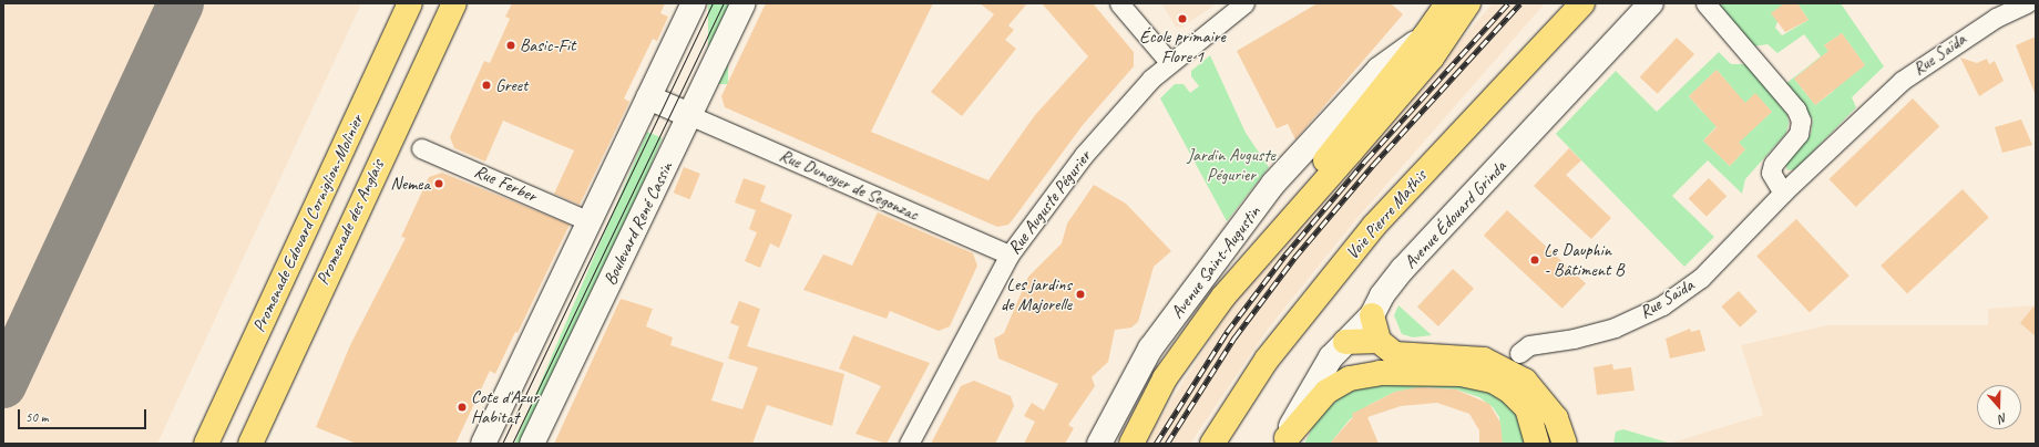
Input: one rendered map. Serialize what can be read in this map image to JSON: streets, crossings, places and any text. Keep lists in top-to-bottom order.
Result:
{
  "streets": {
    "main road": [
      "Voie Pierre Mathis",
      "Avenue Édouard Grinda",
      "Promenade des Anglais",
      "Promenade Edouard Corniglion-Molinier",
      "Boulevard René Cassin",
      "Avenue Saint-Augustin"
    ],
    "street": [
      "Rue Saïda",
      "Rue Ferber",
      "Rue Dunoyer de Segonzac",
      "Rue Auguste Pégurier"
    ]
  },
  "crossings": [
    ["Rue Dunoyer de Segonzac", "Rue Auguste Pégurier"],
    ["Rue Dunoyer de Segonzac", "Boulevard René Cassin"]
  ],
  "parks": ["Jardin Auguste Pégurier"],
  "places": [
    "École primaire Flore 1",
    "Basic-Fit",
    "Greet",
    "Nemea",
    "Le Dauphin - Bâtiment B",
    "Les jardins de Majorelle",
    "Cote d'Azur Habitat"
  ],
  "scale_bar": "50 m",
  "north": "bottom"
}
